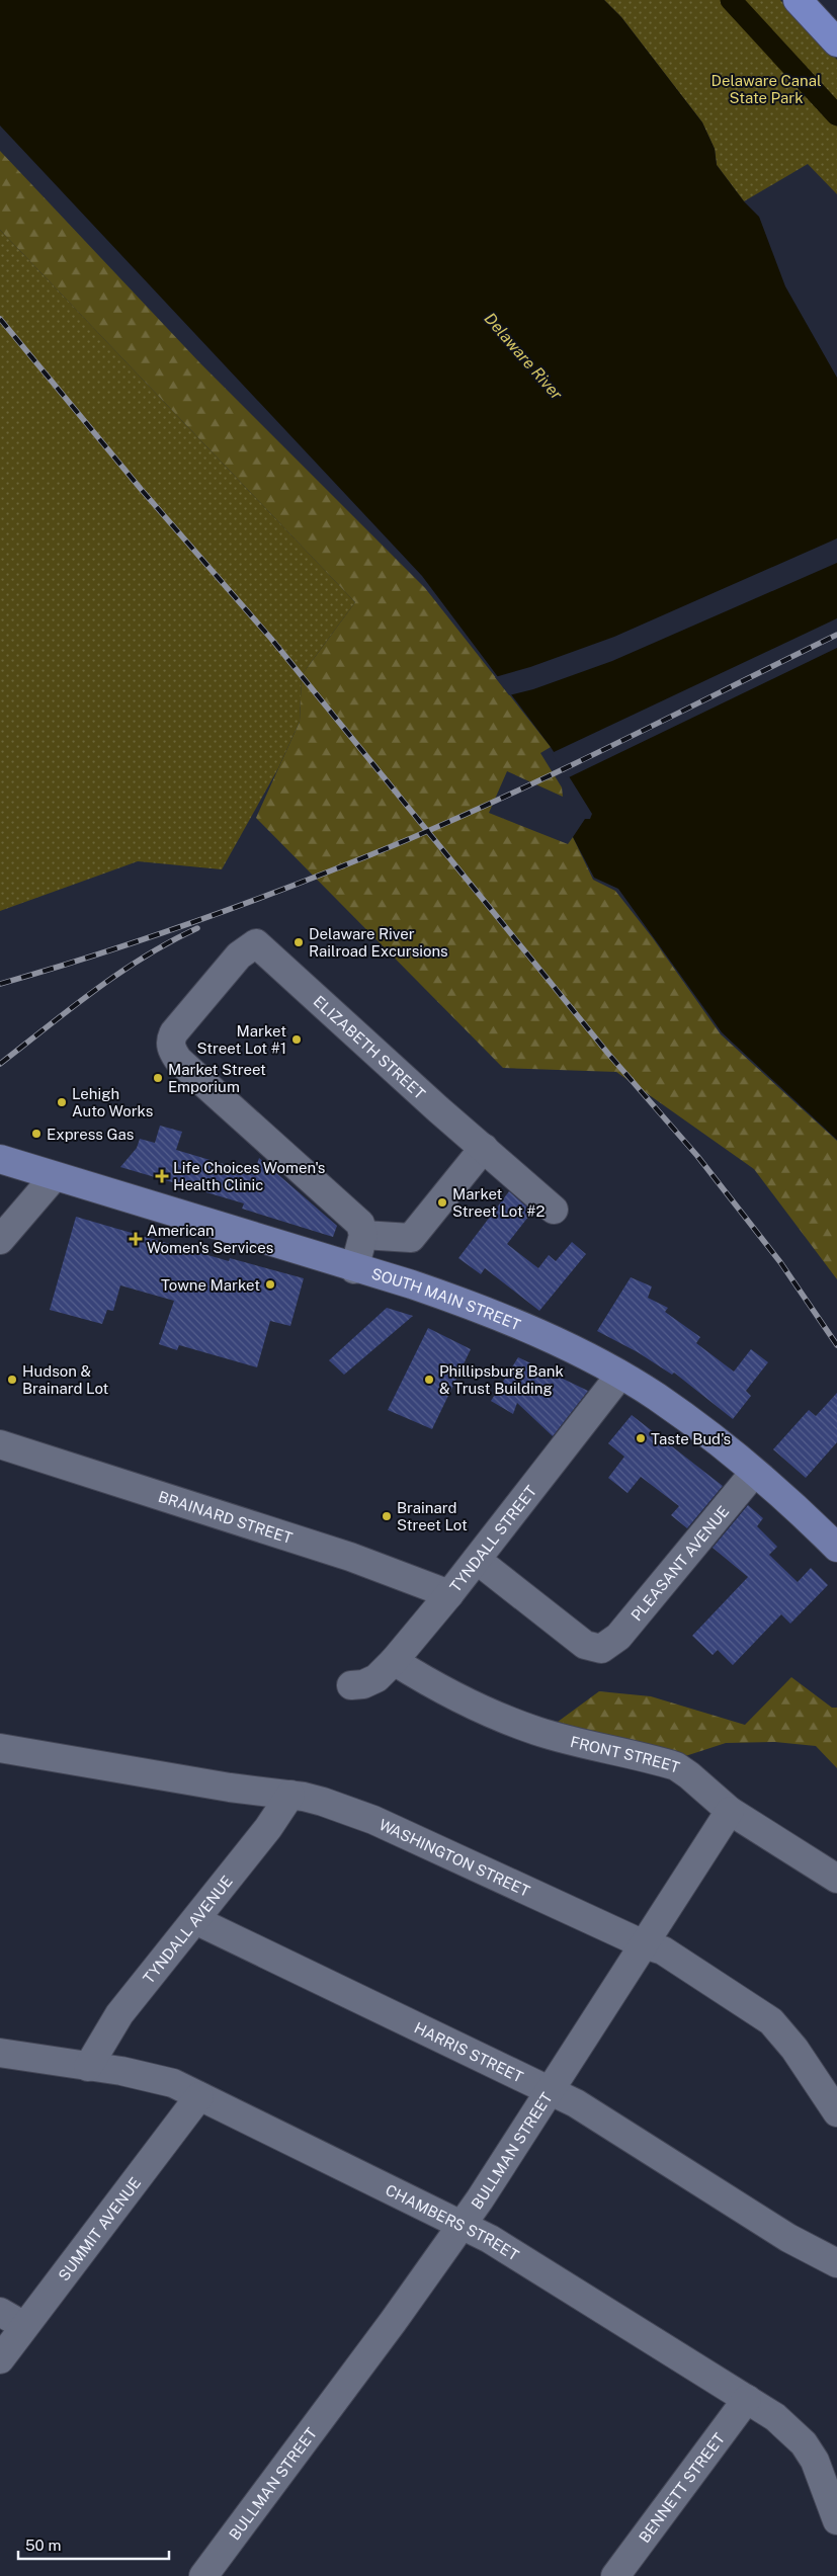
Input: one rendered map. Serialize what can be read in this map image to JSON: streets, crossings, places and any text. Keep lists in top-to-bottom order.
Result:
{
  "streets": {
    "main road": ["SOUTH MAIN STREET"],
    "street": [
      "ELIZABETH STREET",
      "BRAINARD STREET",
      "TYNDALL STREET",
      "PLEASANT AVENUE",
      "FRONT STREET",
      "WASHINGTON STREET",
      "TYNDALL AVENUE",
      "HARRIS STREET",
      "BULLMAN STREET",
      "CHAMBERS STREET",
      "SUMMIT AVENUE",
      "BENNETT STREET"
    ]
  },
  "crossings": [
    ["SOUTH MAIN STREET", "TYNDALL STREET"],
    ["SOUTH MAIN STREET", "PLEASANT AVENUE"],
    ["BRAINARD STREET", "TYNDALL STREET"],
    ["TYNDALL STREET", "PLEASANT AVENUE"],
    ["TYNDALL STREET", "FRONT STREET"],
    ["FRONT STREET", "BULLMAN STREET"],
    ["WASHINGTON STREET", "TYNDALL AVENUE"],
    ["WASHINGTON STREET", "BULLMAN STREET"],
    ["TYNDALL AVENUE", "HARRIS STREET"],
    ["TYNDALL AVENUE", "CHAMBERS STREET"],
    ["HARRIS STREET", "BULLMAN STREET"],
    ["BULLMAN STREET", "CHAMBERS STREET"],
    ["CHAMBERS STREET", "SUMMIT AVENUE"],
    ["CHAMBERS STREET", "BENNETT STREET"]
  ],
  "water": ["Delaware River"],
  "parks": ["Delaware Canal State Park"],
  "places": {
    "other": [
      "Delaware River Railroad Excursions",
      "Market Street Lot #1",
      "Market Street Emporium",
      "Lehigh Auto Works",
      "Express Gas",
      "Market Street Lot #2",
      "Towne Market",
      "Hudson & Brainard Lot",
      "Phillipsburg Bank & Trust Building",
      "Taste Bud's",
      "Brainard Street Lot"
    ],
    "health": ["Life Choices Women's Health Clinic", "American Women's Services"]
  },
  "scale_bar": "50 m"
}
